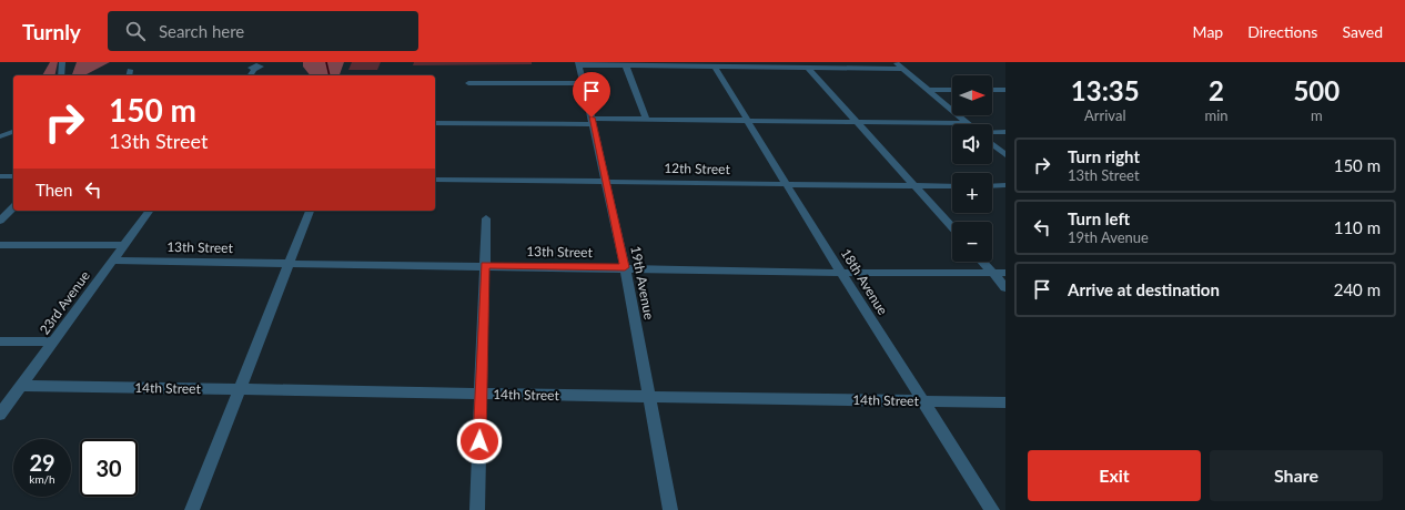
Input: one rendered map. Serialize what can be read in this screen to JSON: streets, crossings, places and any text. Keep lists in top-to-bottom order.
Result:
{
  "streets": {
    "street": [
      "12th Street",
      "13th Street",
      "18th Avenue",
      "19th Avenue",
      "23rd Avenue",
      "14th Street"
    ]
  },
  "crossings": [
    ["12th Street", "18th Avenue"],
    ["12th Street", "19th Avenue"],
    ["13th Street", "18th Avenue"],
    ["13th Street", "19th Avenue"],
    ["13th Street", "23rd Avenue"],
    ["18th Avenue", "14th Street"],
    ["19th Avenue", "14th Street"],
    ["23rd Avenue", "14th Street"]
  ],
  "north": "right",
  "page": {
    "header": "Turnly",
    "search": "Search here",
    "nav": ["Map", "Directions", "Saved"],
    "eta": [
      "13:35",
      "Arrival",
      "2",
      "min",
      "500",
      "m"
    ],
    "map_buttons": ["+", "−"],
    "turn": ["150 m", "13th Street"],
    "list": [
      {
        "name": "Turn right",
        "note": "13th Street",
        "value": "150 m"
      },
      {
        "name": "Turn left",
        "note": "19th Avenue",
        "value": "110 m"
      },
      {
        "name": "Arrive at destination",
        "value": "240 m"
      }
    ],
    "then": "Then",
    "speed": "29 km/h",
    "limit": "30",
    "buttons": ["Exit", "Share"]
  }
}
